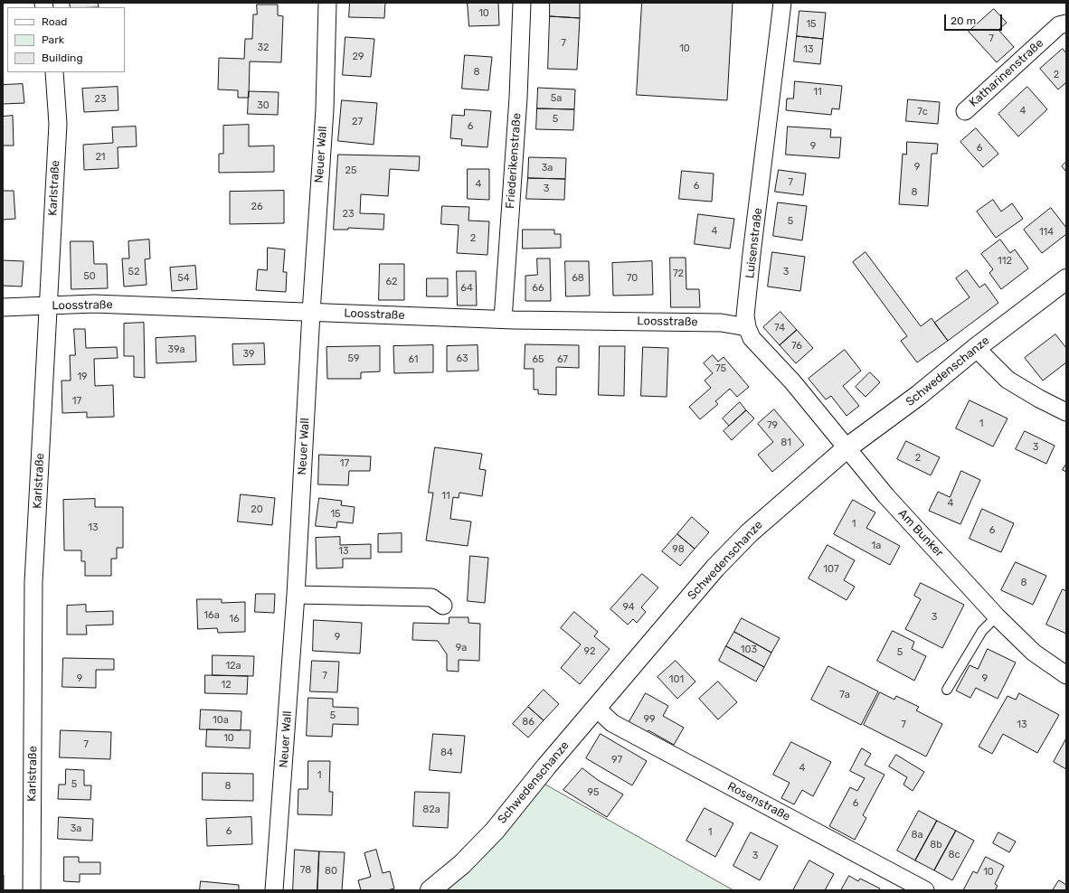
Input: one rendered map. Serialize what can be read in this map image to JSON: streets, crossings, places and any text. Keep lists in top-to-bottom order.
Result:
{
  "streets": {
    "street": [
      "Katharinenstraße",
      "Neuer Wall",
      "Friederikenstraße",
      "Karlstraße",
      "Luisenstraße",
      "Loosstraße",
      "Schwedenschanze",
      "Am Bunker",
      "Rosenstraße"
    ]
  },
  "crossings": [
    ["Neuer Wall", "Loosstraße"],
    ["Friederikenstraße", "Loosstraße"],
    ["Karlstraße", "Loosstraße"],
    ["Luisenstraße", "Loosstraße"],
    ["Luisenstraße", "Schwedenschanze"],
    ["Luisenstraße", "Am Bunker"],
    ["Schwedenschanze", "Am Bunker"],
    ["Schwedenschanze", "Rosenstraße"]
  ],
  "house_numbers": [
    "10",
    "15",
    "7",
    "7",
    "32",
    "10",
    "13",
    "29",
    "8",
    "2",
    "11",
    "5a",
    "23",
    "30",
    "4",
    "7c",
    "5",
    "27",
    "6",
    "9",
    "6",
    "21",
    "9",
    "3a",
    "25",
    "7",
    "4",
    "6",
    "3",
    "8",
    "26",
    "23",
    "5",
    "4",
    "114",
    "2",
    "112",
    "52",
    "3",
    "72",
    "50",
    "54",
    "68",
    "70",
    "62",
    "64",
    "66",
    "74",
    "76",
    "39a",
    "39",
    "59",
    "63",
    "61",
    "65",
    "67",
    "75",
    "19",
    "17",
    "1",
    "79",
    "81",
    "3",
    "2",
    "17",
    "11",
    "4",
    "20",
    "15",
    "1",
    "13",
    "6",
    "1a",
    "98",
    "13",
    "107",
    "8",
    "94",
    "16a",
    "3",
    "16",
    "9",
    "9a",
    "103",
    "92",
    "5",
    "12a",
    "7",
    "9",
    "9",
    "101",
    "12",
    "7a",
    "5",
    "99",
    "10a",
    "86",
    "7",
    "13",
    "10",
    "7",
    "84",
    "97",
    "4",
    "1",
    "5",
    "8",
    "95",
    "6",
    "82a",
    "3a",
    "6",
    "1",
    "8a",
    "8b",
    "8c",
    "3",
    "78",
    "80",
    "10"
  ],
  "legend": ["Road", "Park", "Building"],
  "scale_bar": "20 m"
}
